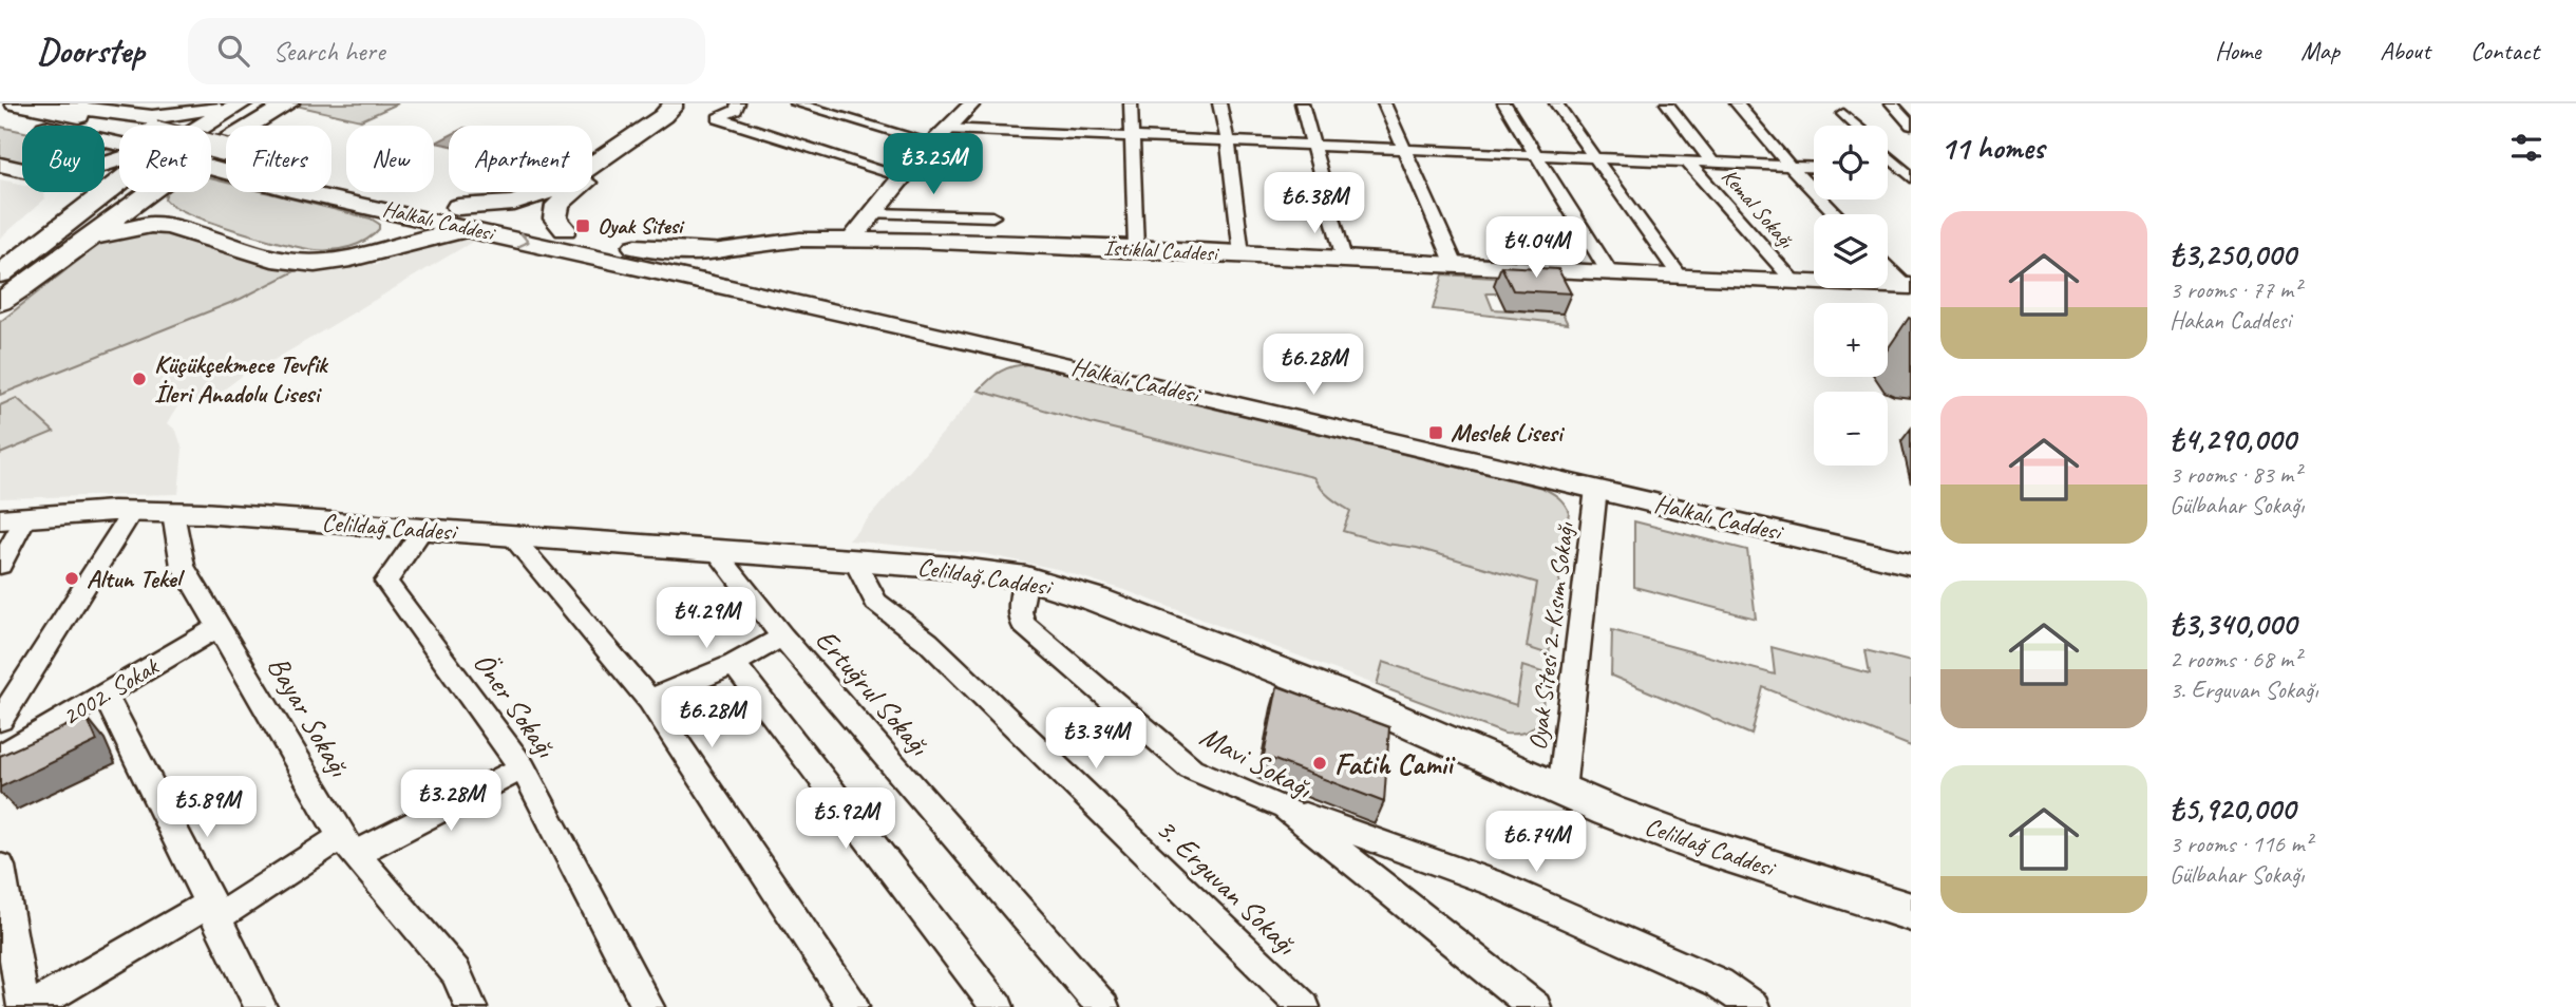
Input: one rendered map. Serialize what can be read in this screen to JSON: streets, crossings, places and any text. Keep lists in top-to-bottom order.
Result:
{
  "streets": {
    "main road": ["Halkalı Caddesi"],
    "street": [
      "Kemal Sokağı",
      "İstiklal Caddesi",
      "Celildağ Caddesi",
      "Oyak Sitesi 2. Kısım Sokağı",
      "2002. Sokak",
      "Ertuğrul Sokağı",
      "Öner Sokağı",
      "Bayar Sokağı",
      "Mavi Sokağı",
      "3. Erguvan Sokağı"
    ]
  },
  "crossings": [
    ["Kemal Sokağı", "İstiklal Caddesi"],
    ["Halkalı Caddesi", "Oyak Sitesi 2. Kısım Sokağı"],
    ["Celildağ Caddesi", "Oyak Sitesi 2. Kısım Sokağı"],
    ["Celildağ Caddesi", "Ertuğrul Sokağı"],
    ["Celildağ Caddesi", "Öner Sokağı"],
    ["Celildağ Caddesi", "Bayar Sokağı"],
    ["Celildağ Caddesi", "Mavi Sokağı"],
    ["Celildağ Caddesi", "3. Erguvan Sokağı"],
    ["2002. Sokak", "Bayar Sokağı"]
  ],
  "places": {
    "transit": ["Oyak Sitesi", "Meslek Lisesi"],
    "other": ["Küçükçekmece Tevfik İleri Anadolu Lisesi", "Altun Tekel", "Fatih Camii"]
  },
  "page": {
    "header": "Doorstep",
    "search": "Search here",
    "nav": [
      "Home",
      "Map",
      "About",
      "Contact"
    ],
    "heading": "11 homes",
    "map_buttons": ["+", "−"],
    "chip": [
      "Buy",
      "Rent",
      "Filters",
      "New",
      "Apartment"
    ],
    "price": [
      "₺3.25M",
      "₺6.38M",
      "₺4.04M",
      "₺6.28M",
      "₺4.29M",
      "₺6.28M",
      "₺3.34M",
      "₺3.28M",
      "₺5.89M",
      "₺5.92M",
      "₺6.74M"
    ],
    "list": [
      {
        "name": "₺3,250,000",
        "note": "3 rooms · 77 m² · Hakan Caddesi"
      },
      {
        "name": "₺4,290,000",
        "note": "3 rooms · 83 m² · Gülbahar Sokağı"
      },
      {
        "name": "₺3,340,000",
        "note": "2 rooms · 68 m² · 3. Erguvan Sokağı"
      },
      {
        "name": "₺5,920,000",
        "note": "3 rooms · 116 m² · Gülbahar Sokağı"
      }
    ]
  }
}
